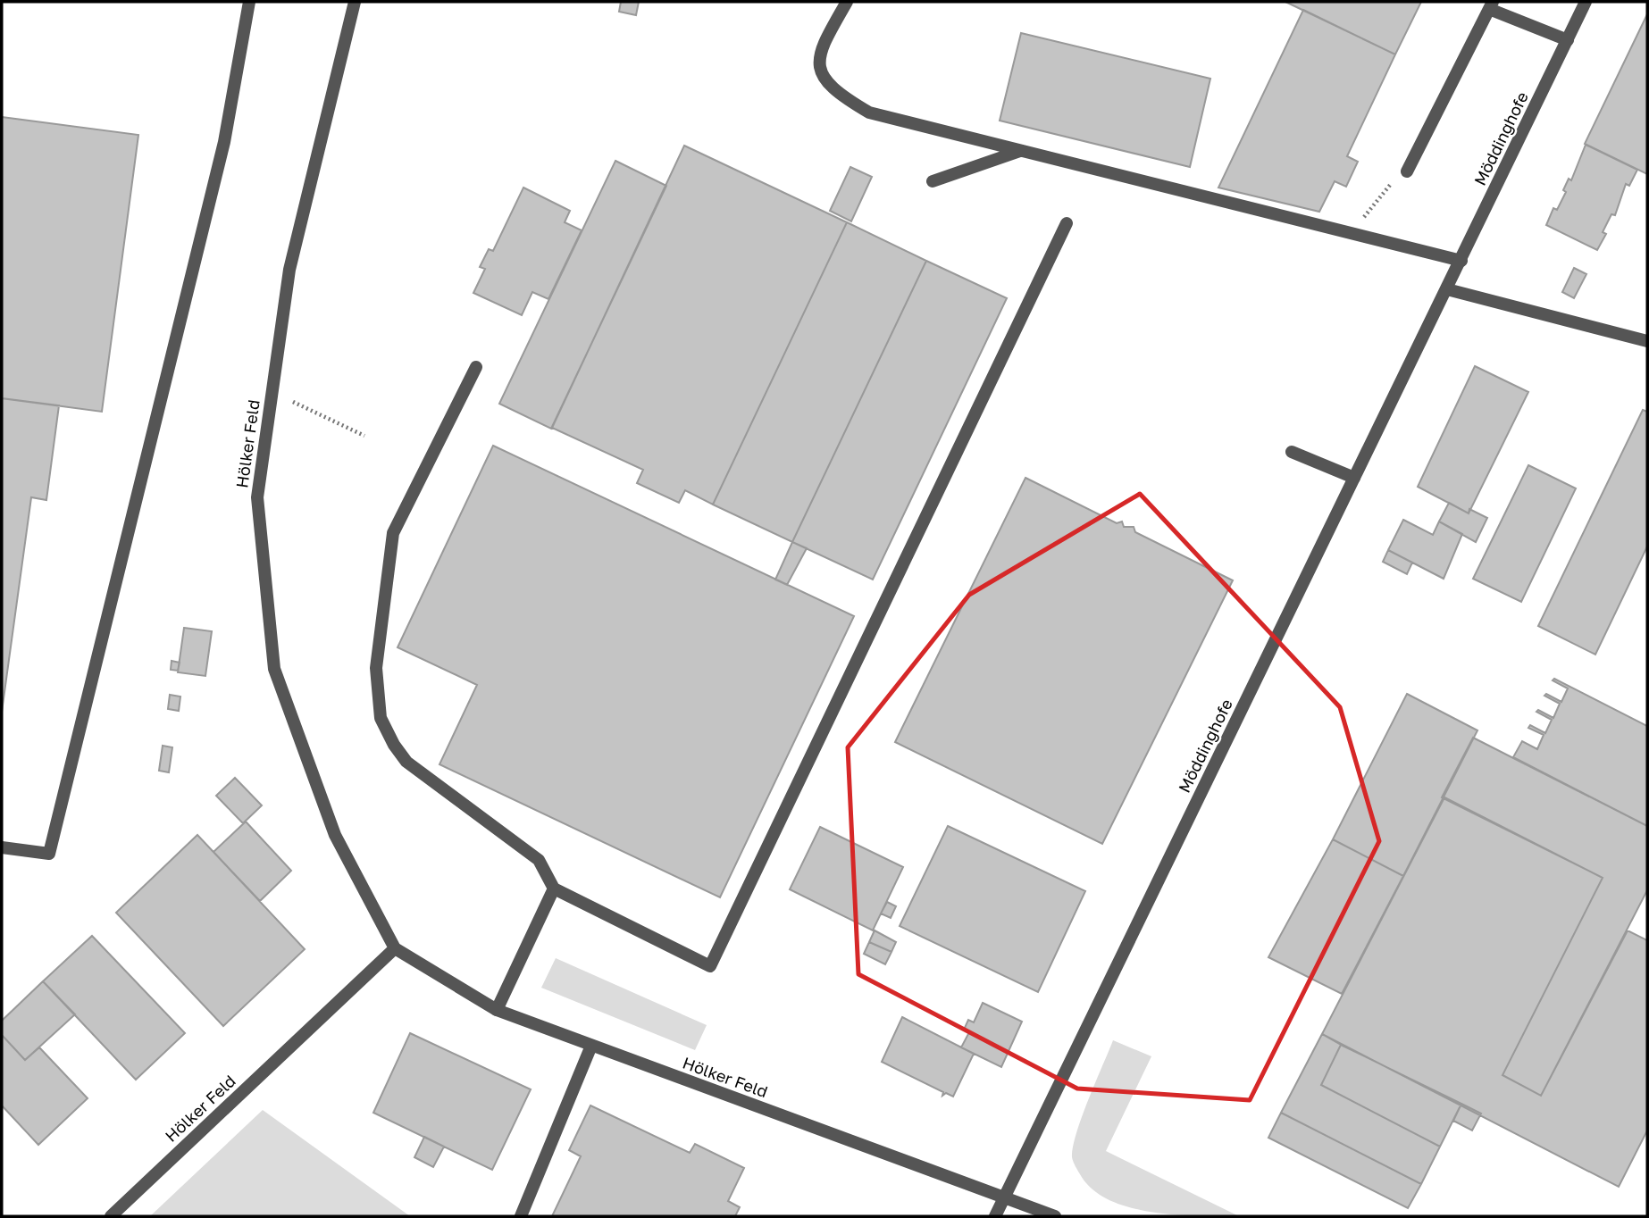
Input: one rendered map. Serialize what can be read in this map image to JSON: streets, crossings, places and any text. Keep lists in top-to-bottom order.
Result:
{
  "streets": {
    "street": ["Möddinghofe", "Hölker Feld"]
  },
  "crossings": [
    ["Möddinghofe", "Hölker Feld"]
  ]
}
